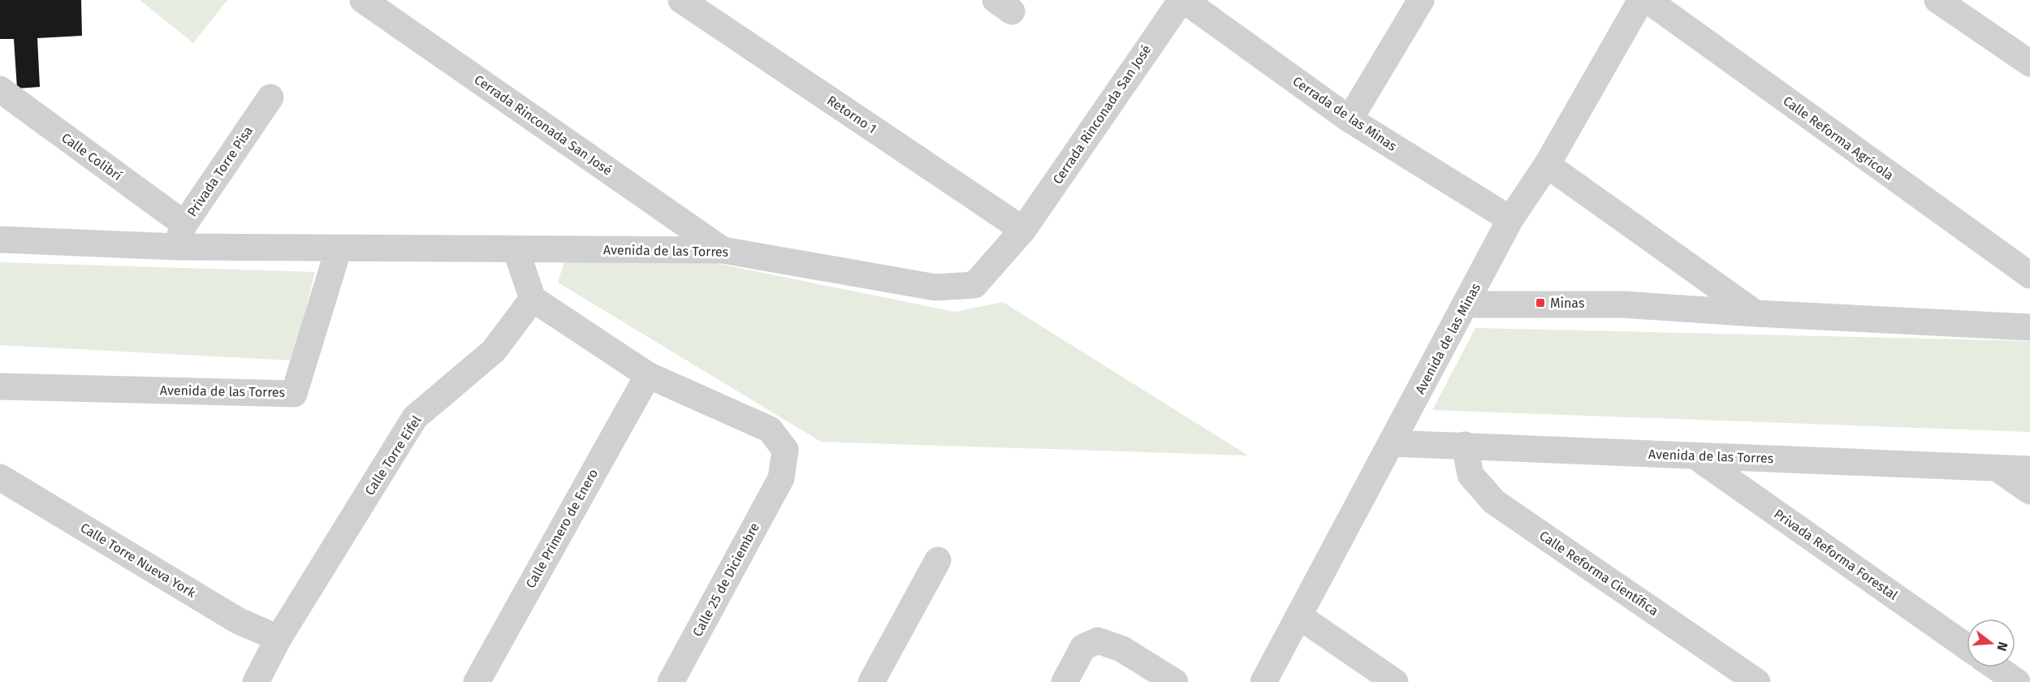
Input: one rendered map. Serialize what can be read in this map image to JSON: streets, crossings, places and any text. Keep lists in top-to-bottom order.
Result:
{
  "streets": {
    "street": [
      "Cerrada de las Minas",
      "Retorno 1",
      "Cerrada Rinconada San José",
      "Calle Reforma Agrícola",
      "Calle Colibrí",
      "Privada Torre Pisa",
      "Avenida de las Torres",
      "Avenida de las Minas",
      "Calle Torre Eifel",
      "Calle Primero de Enero",
      "Privada Reforma Forestal",
      "Calle Torre Nueva York",
      "Calle Reforma Científica",
      "Calle 25 de Diciembre"
    ]
  },
  "crossings": [
    ["Cerrada de las Minas", "Cerrada Rinconada San José"],
    ["Cerrada de las Minas", "Avenida de las Minas"],
    ["Retorno 1", "Cerrada Rinconada San José"],
    ["Retorno 1", "Avenida de las Torres"],
    ["Cerrada Rinconada San José", "Avenida de las Torres"],
    ["Calle Colibrí", "Privada Torre Pisa"],
    ["Calle Colibrí", "Avenida de las Torres"],
    ["Privada Torre Pisa", "Avenida de las Torres"],
    ["Avenida de las Torres", "Avenida de las Minas"],
    ["Avenida de las Torres", "Privada Reforma Forestal"],
    ["Avenida de las Torres", "Calle Reforma Científica"],
    ["Calle Torre Eifel", "Calle Torre Nueva York"],
    ["Calle Primero de Enero", "Calle 25 de Diciembre"]
  ],
  "places": {
    "transit": ["Minas"]
  },
  "north": "right"
}
